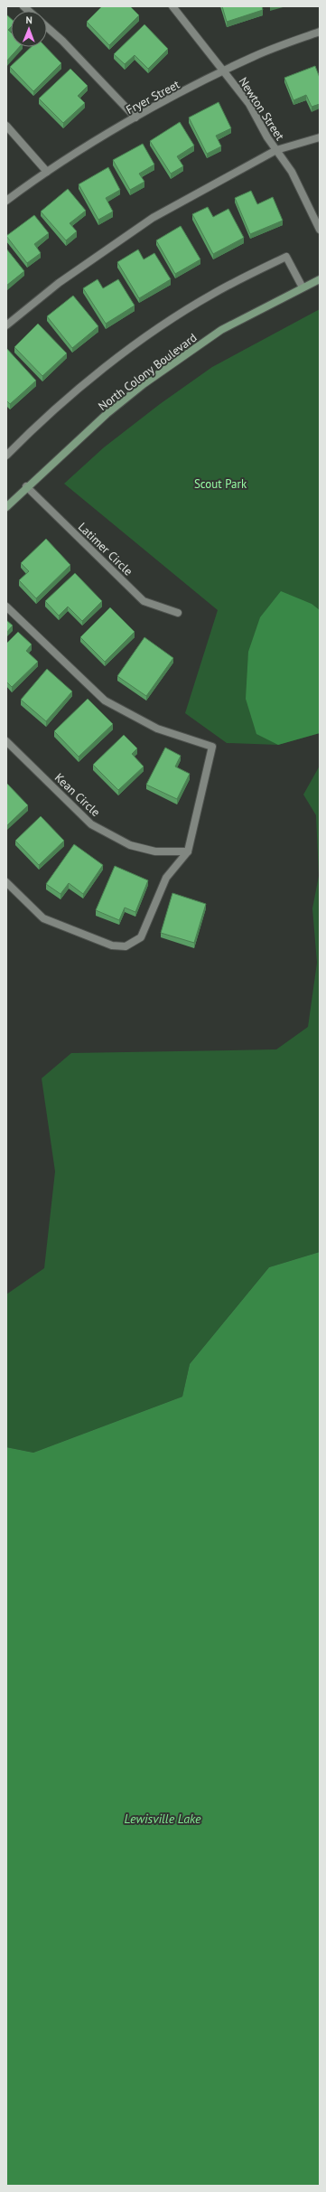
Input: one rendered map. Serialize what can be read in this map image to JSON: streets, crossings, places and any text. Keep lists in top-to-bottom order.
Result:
{
  "streets": {
    "main road": ["North Colony Boulevard"],
    "street": [
      "Fryer Street",
      "Newton Street",
      "Latimer Circle",
      "Kean Circle"
    ]
  },
  "crossings": [
    ["Fryer Street", "Newton Street"],
    ["North Colony Boulevard", "Latimer Circle"]
  ],
  "water": ["Lewisville Lake"],
  "parks": ["Scout Park"],
  "north": "top"
}
